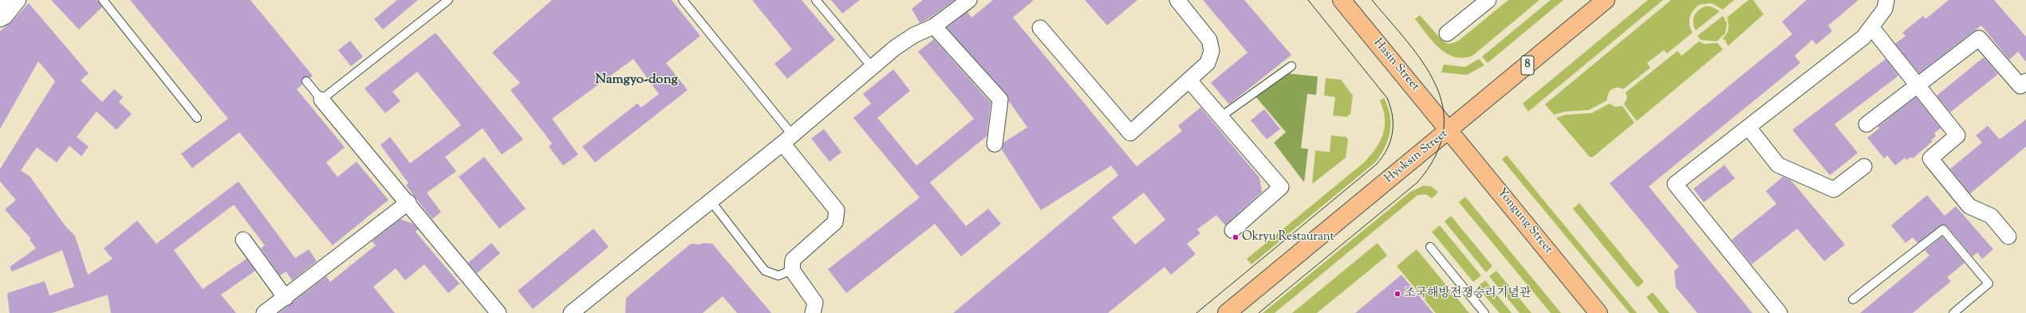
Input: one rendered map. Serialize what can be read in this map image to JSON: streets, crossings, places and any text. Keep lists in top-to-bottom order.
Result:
{
  "streets": {
    "main road": [
      "Hasin Street",
      "8",
      "Hyoksin Street",
      "Yongung Street"
    ]
  },
  "crossings": [
    ["Hasin Street", "Hyoksin Street"],
    ["Hasin Street", "Yongung Street"],
    ["Hyoksin Street", "Yongung Street"]
  ],
  "districts": ["Namgyo-dong"],
  "places": ["Okryu Restaurant", "조국해방전쟁승리기념관"]
}
